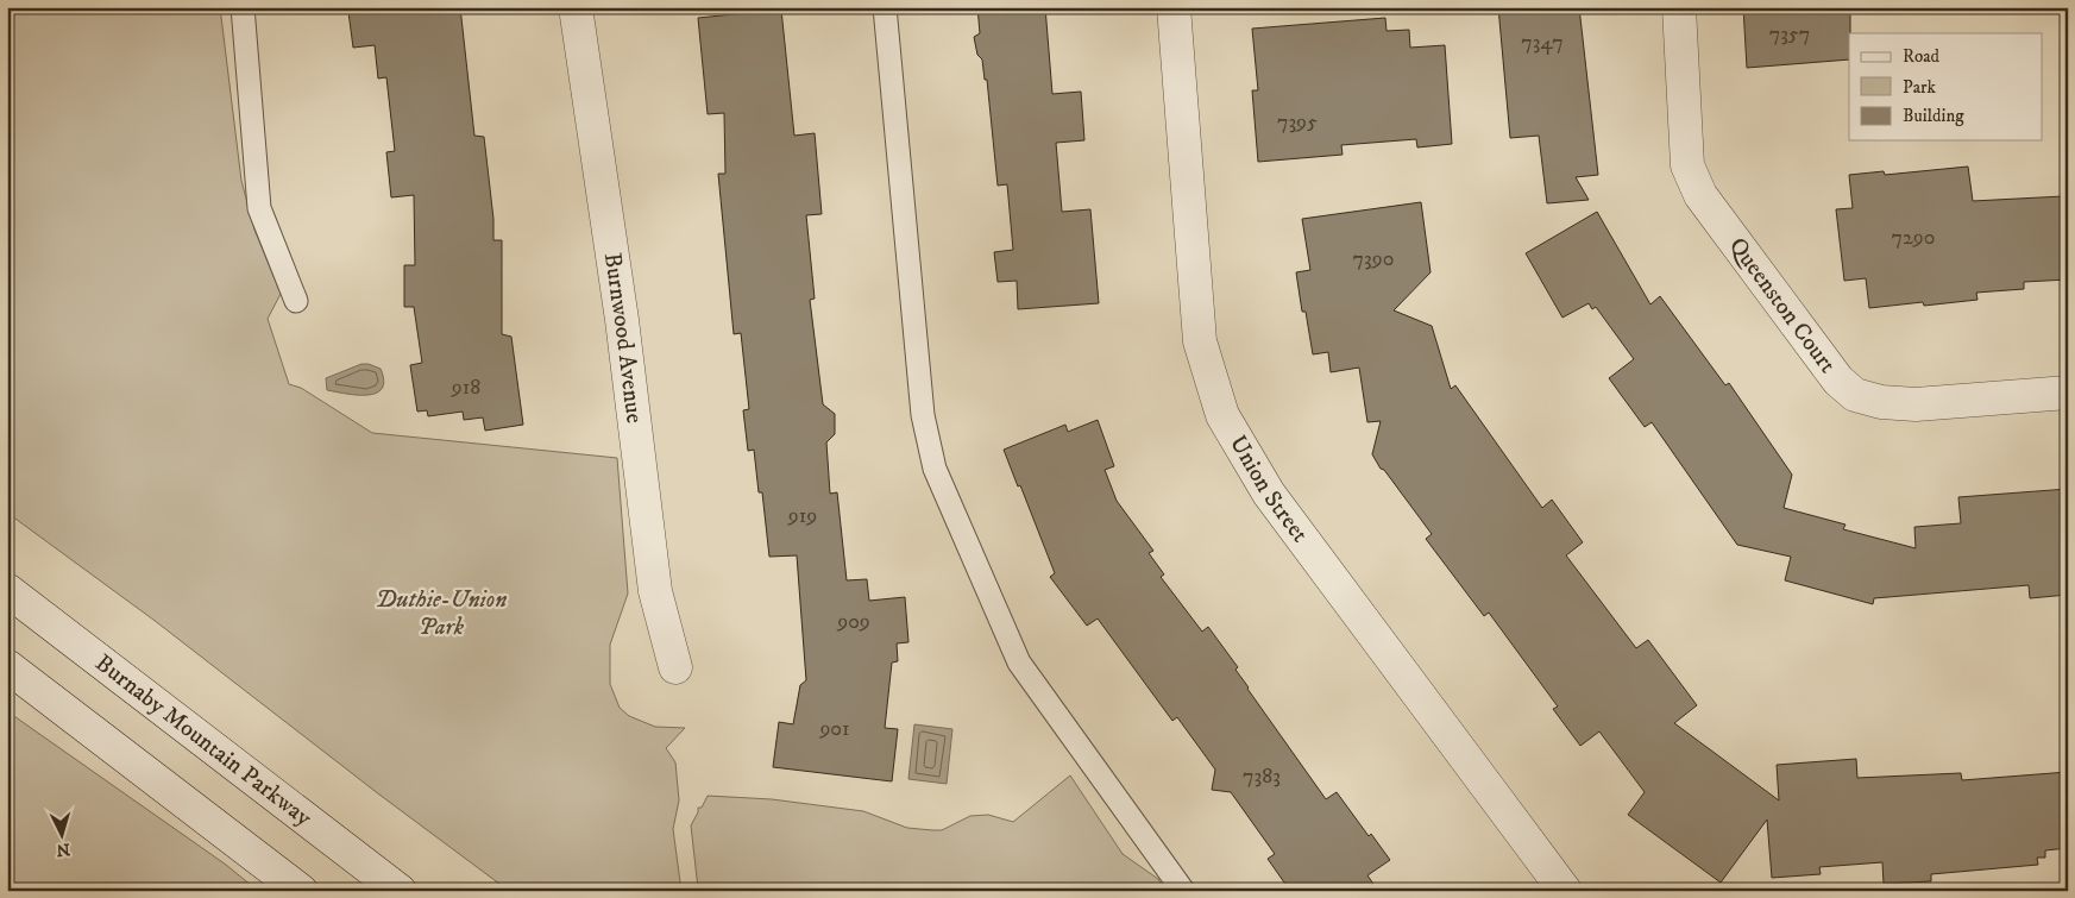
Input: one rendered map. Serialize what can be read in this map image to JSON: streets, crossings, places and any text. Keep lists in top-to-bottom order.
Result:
{
  "streets": {
    "street": [
      "Queenston Court",
      "Burnwood Avenue",
      "Union Street",
      "Burnaby Mountain Parkway"
    ]
  },
  "parks": ["Duthie-Union Park"],
  "house_numbers": [
    "7357",
    "7347",
    "7395",
    "7290",
    "7390",
    "918",
    "919",
    "909",
    "901",
    "7383"
  ],
  "legend": ["Road", "Park", "Building"],
  "north": "bottom"
}
